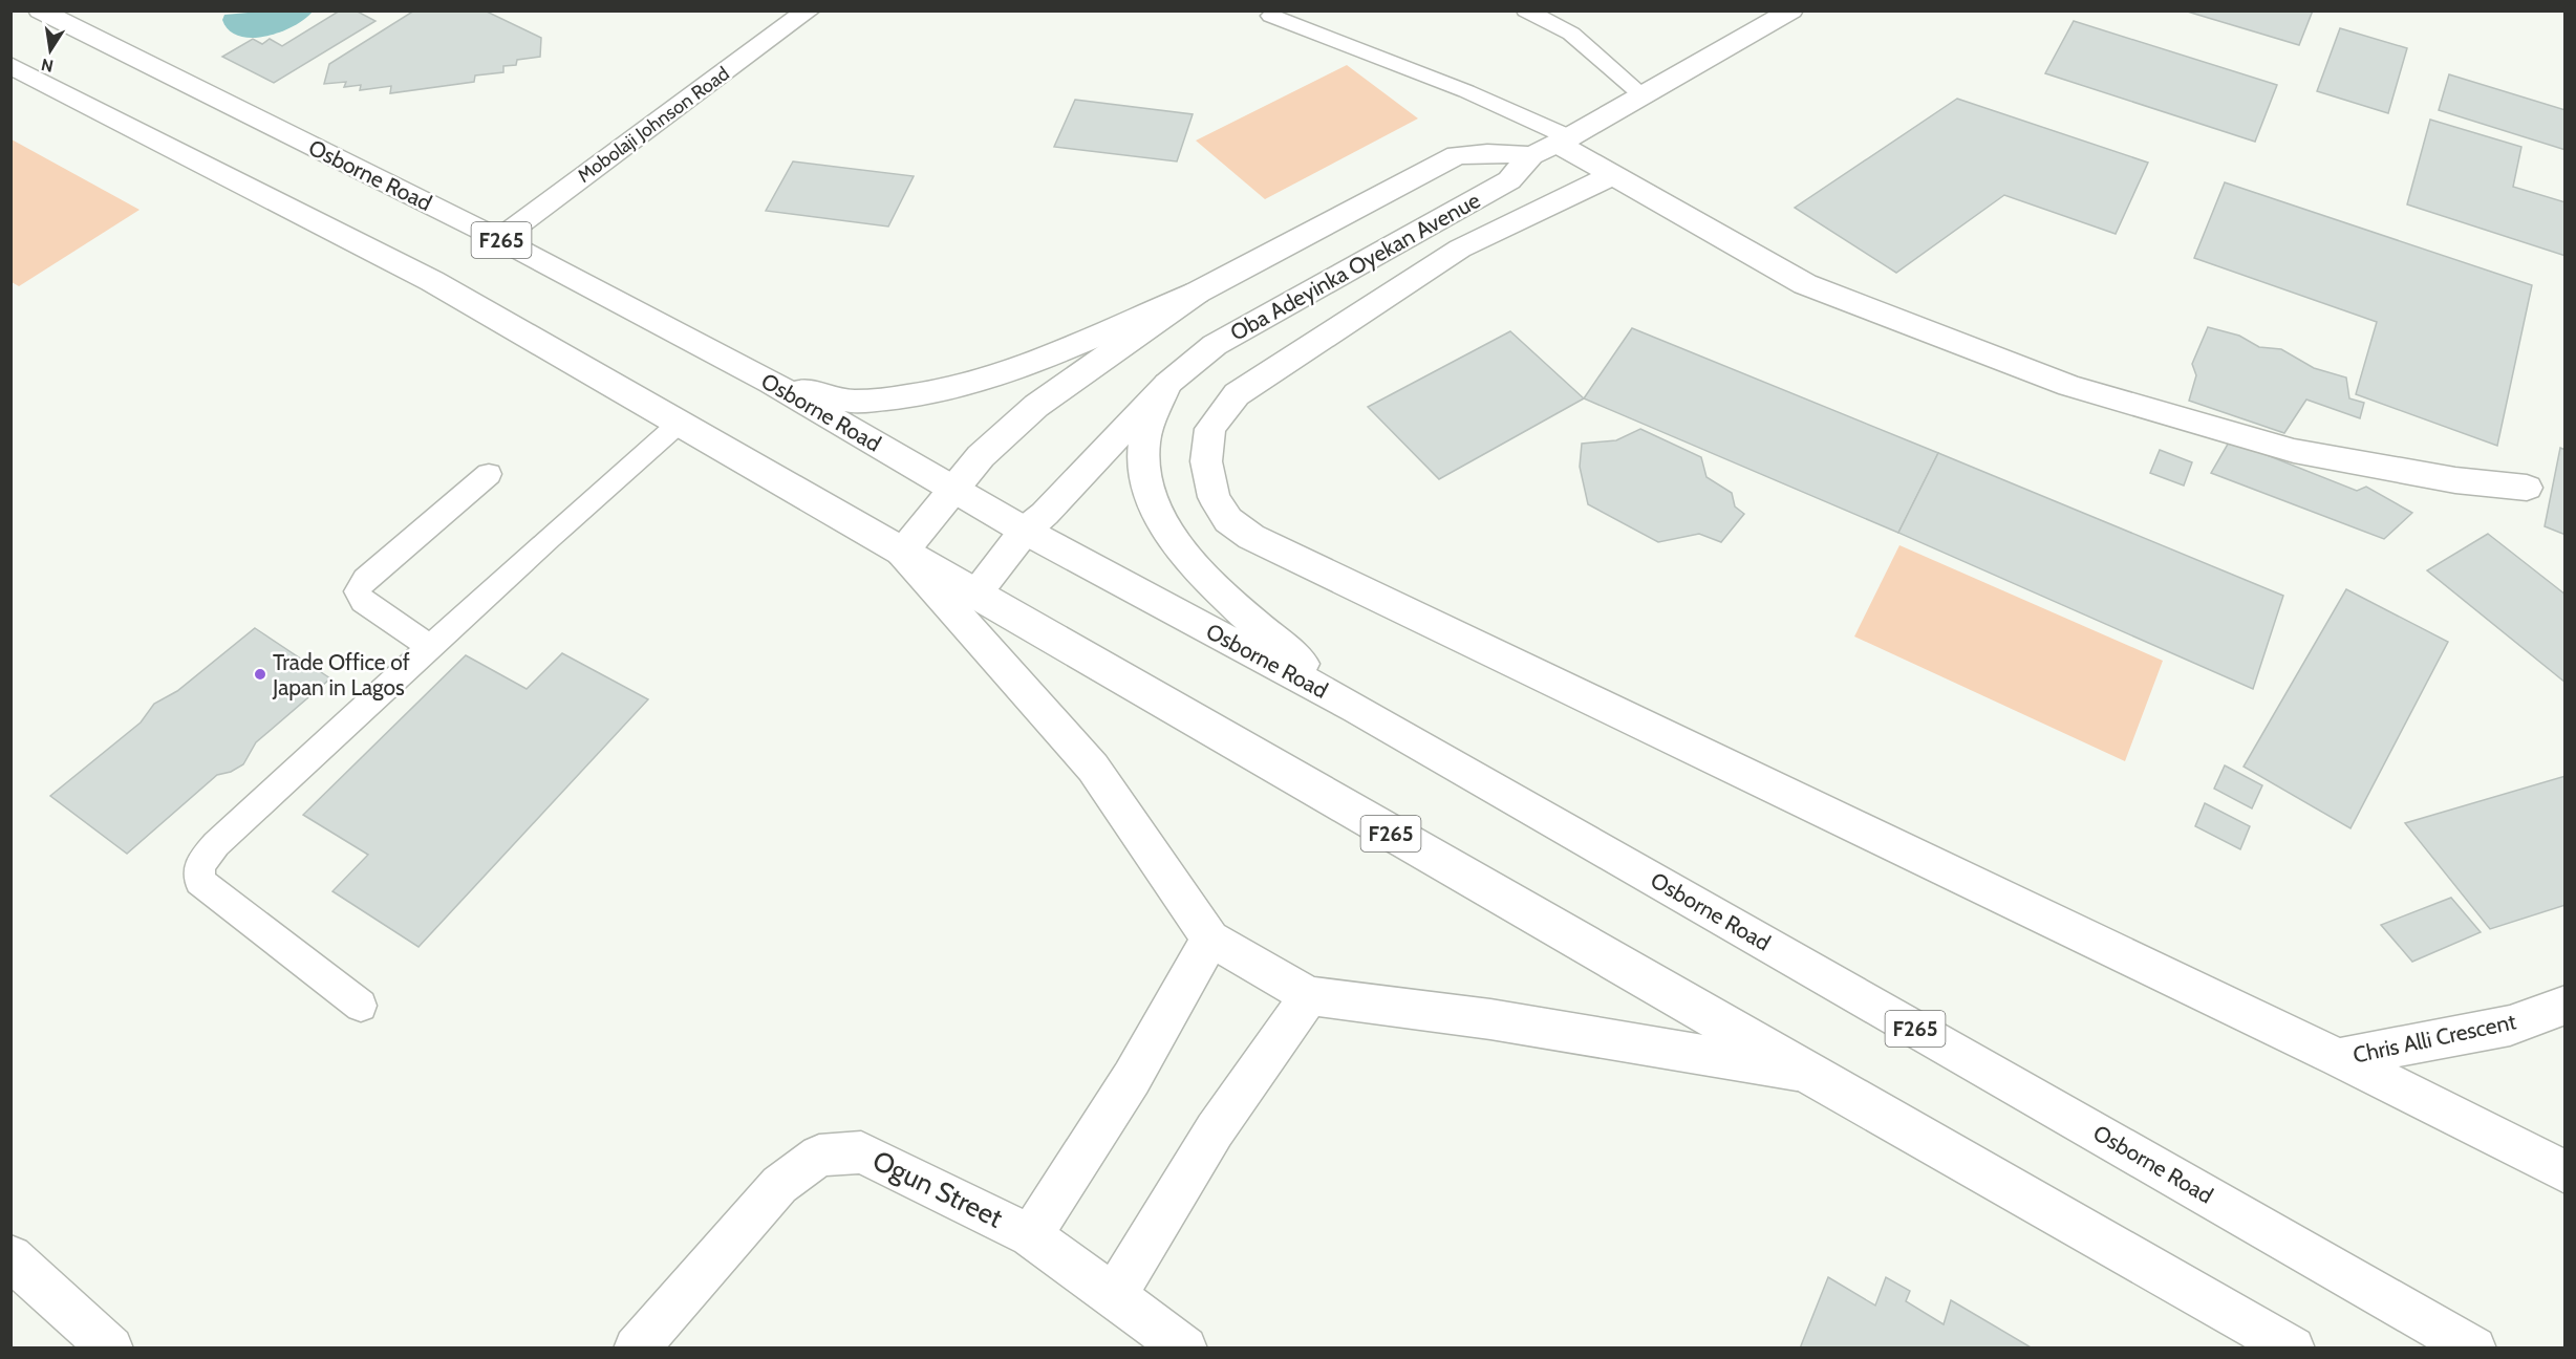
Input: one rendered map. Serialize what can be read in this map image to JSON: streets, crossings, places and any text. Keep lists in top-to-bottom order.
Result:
{
  "streets": {
    "main road": [
      "Mobolaji Johnson Road",
      "Osborne Road",
      "F265",
      "Oba Adeyinka Oyekan Avenue",
      "Chris Alli Crescent",
      "Ogun Street"
    ]
  },
  "crossings": [
    ["Mobolaji Johnson Road", "Osborne Road"],
    ["Osborne Road", "Oba Adeyinka Oyekan Avenue"],
    ["F265", "Oba Adeyinka Oyekan Avenue"]
  ],
  "places": ["Trade Office of Japan in Lagos"],
  "north": "bottom"
}
